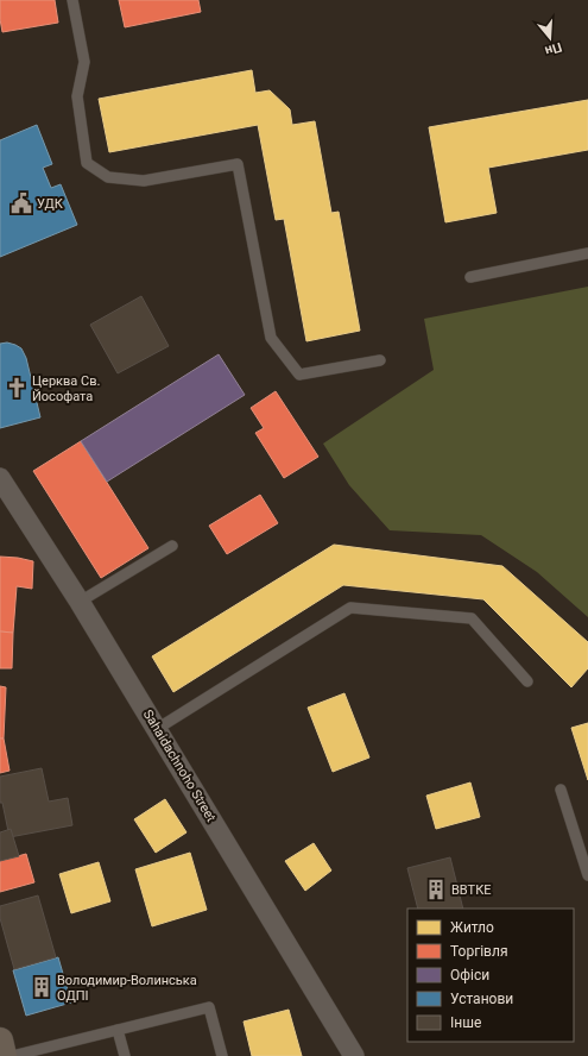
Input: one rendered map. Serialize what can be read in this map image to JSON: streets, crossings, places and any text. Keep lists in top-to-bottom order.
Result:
{
  "streets": {
    "street": ["Sahaidachnoho Street"]
  },
  "places": {
    "public building": ["УДК"],
    "church": ["Церква Св. Йософата"],
    "building": ["ВВТКЕ", "Володимир-Волинська ОДПІ"]
  },
  "legend": [
    "Житло",
    "Торгівля",
    "Офіси",
    "Установи",
    "Інше"
  ],
  "north": "bottom"
}
